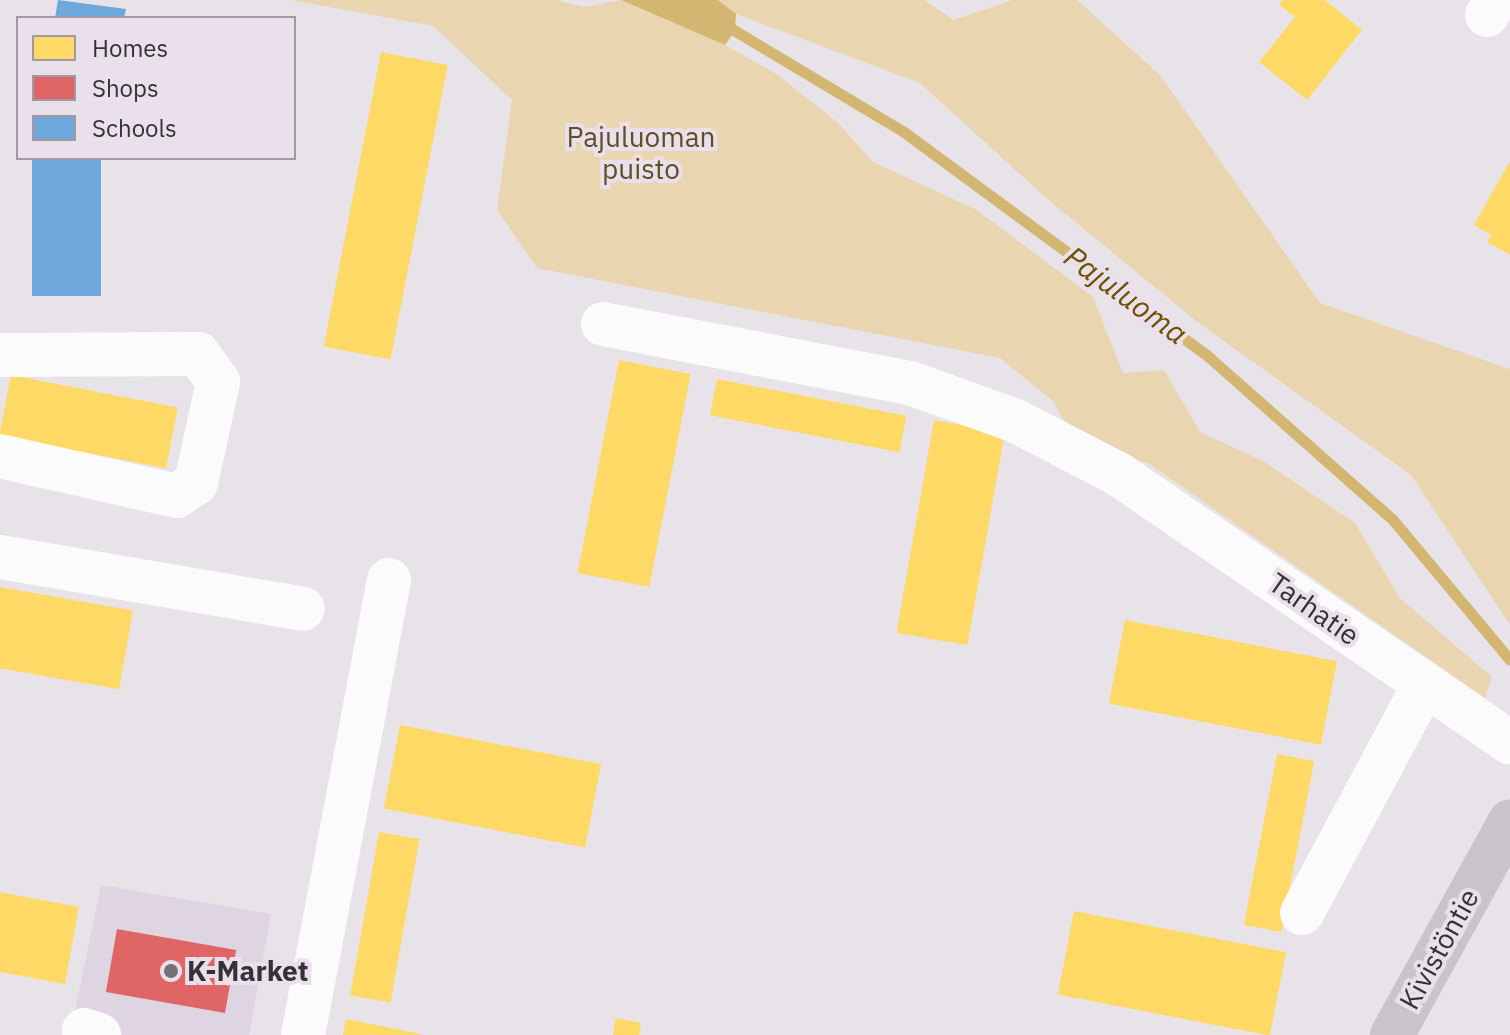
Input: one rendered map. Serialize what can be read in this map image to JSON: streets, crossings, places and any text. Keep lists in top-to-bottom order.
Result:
{
  "streets": {
    "main road": ["Kivistöntie"],
    "street": ["Tarhatie"]
  },
  "water": ["Pajuluoma"],
  "parks": ["Pajuluoman puisto"],
  "places": ["K-Market"],
  "legend": ["Homes", "Shops", "Schools"]
}
